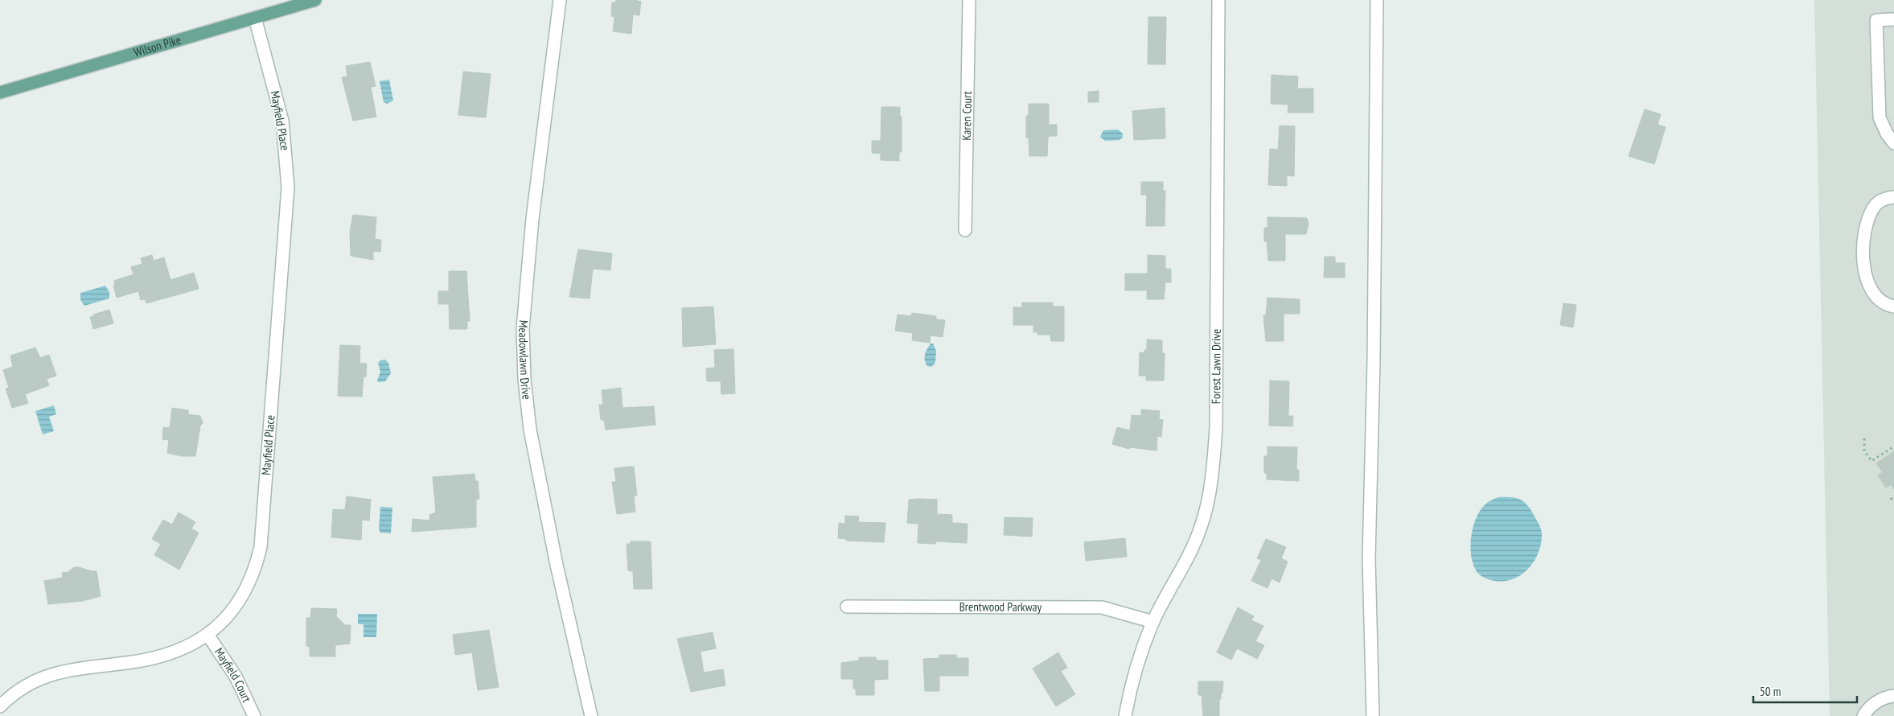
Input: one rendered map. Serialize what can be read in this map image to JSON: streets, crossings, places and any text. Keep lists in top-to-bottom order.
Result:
{
  "streets": {
    "main road": ["Wilson Pike"],
    "street": [
      "Karen Court",
      "Mayfield Place",
      "Meadowlawn Drive",
      "Forest Lawn Drive",
      "Brentwood Parkway",
      "Mayfield Court"
    ]
  },
  "crossings": [
    ["Wilson Pike", "Mayfield Place"],
    ["Mayfield Place", "Mayfield Court"],
    ["Forest Lawn Drive", "Brentwood Parkway"]
  ],
  "scale_bar": "50 m"
}
